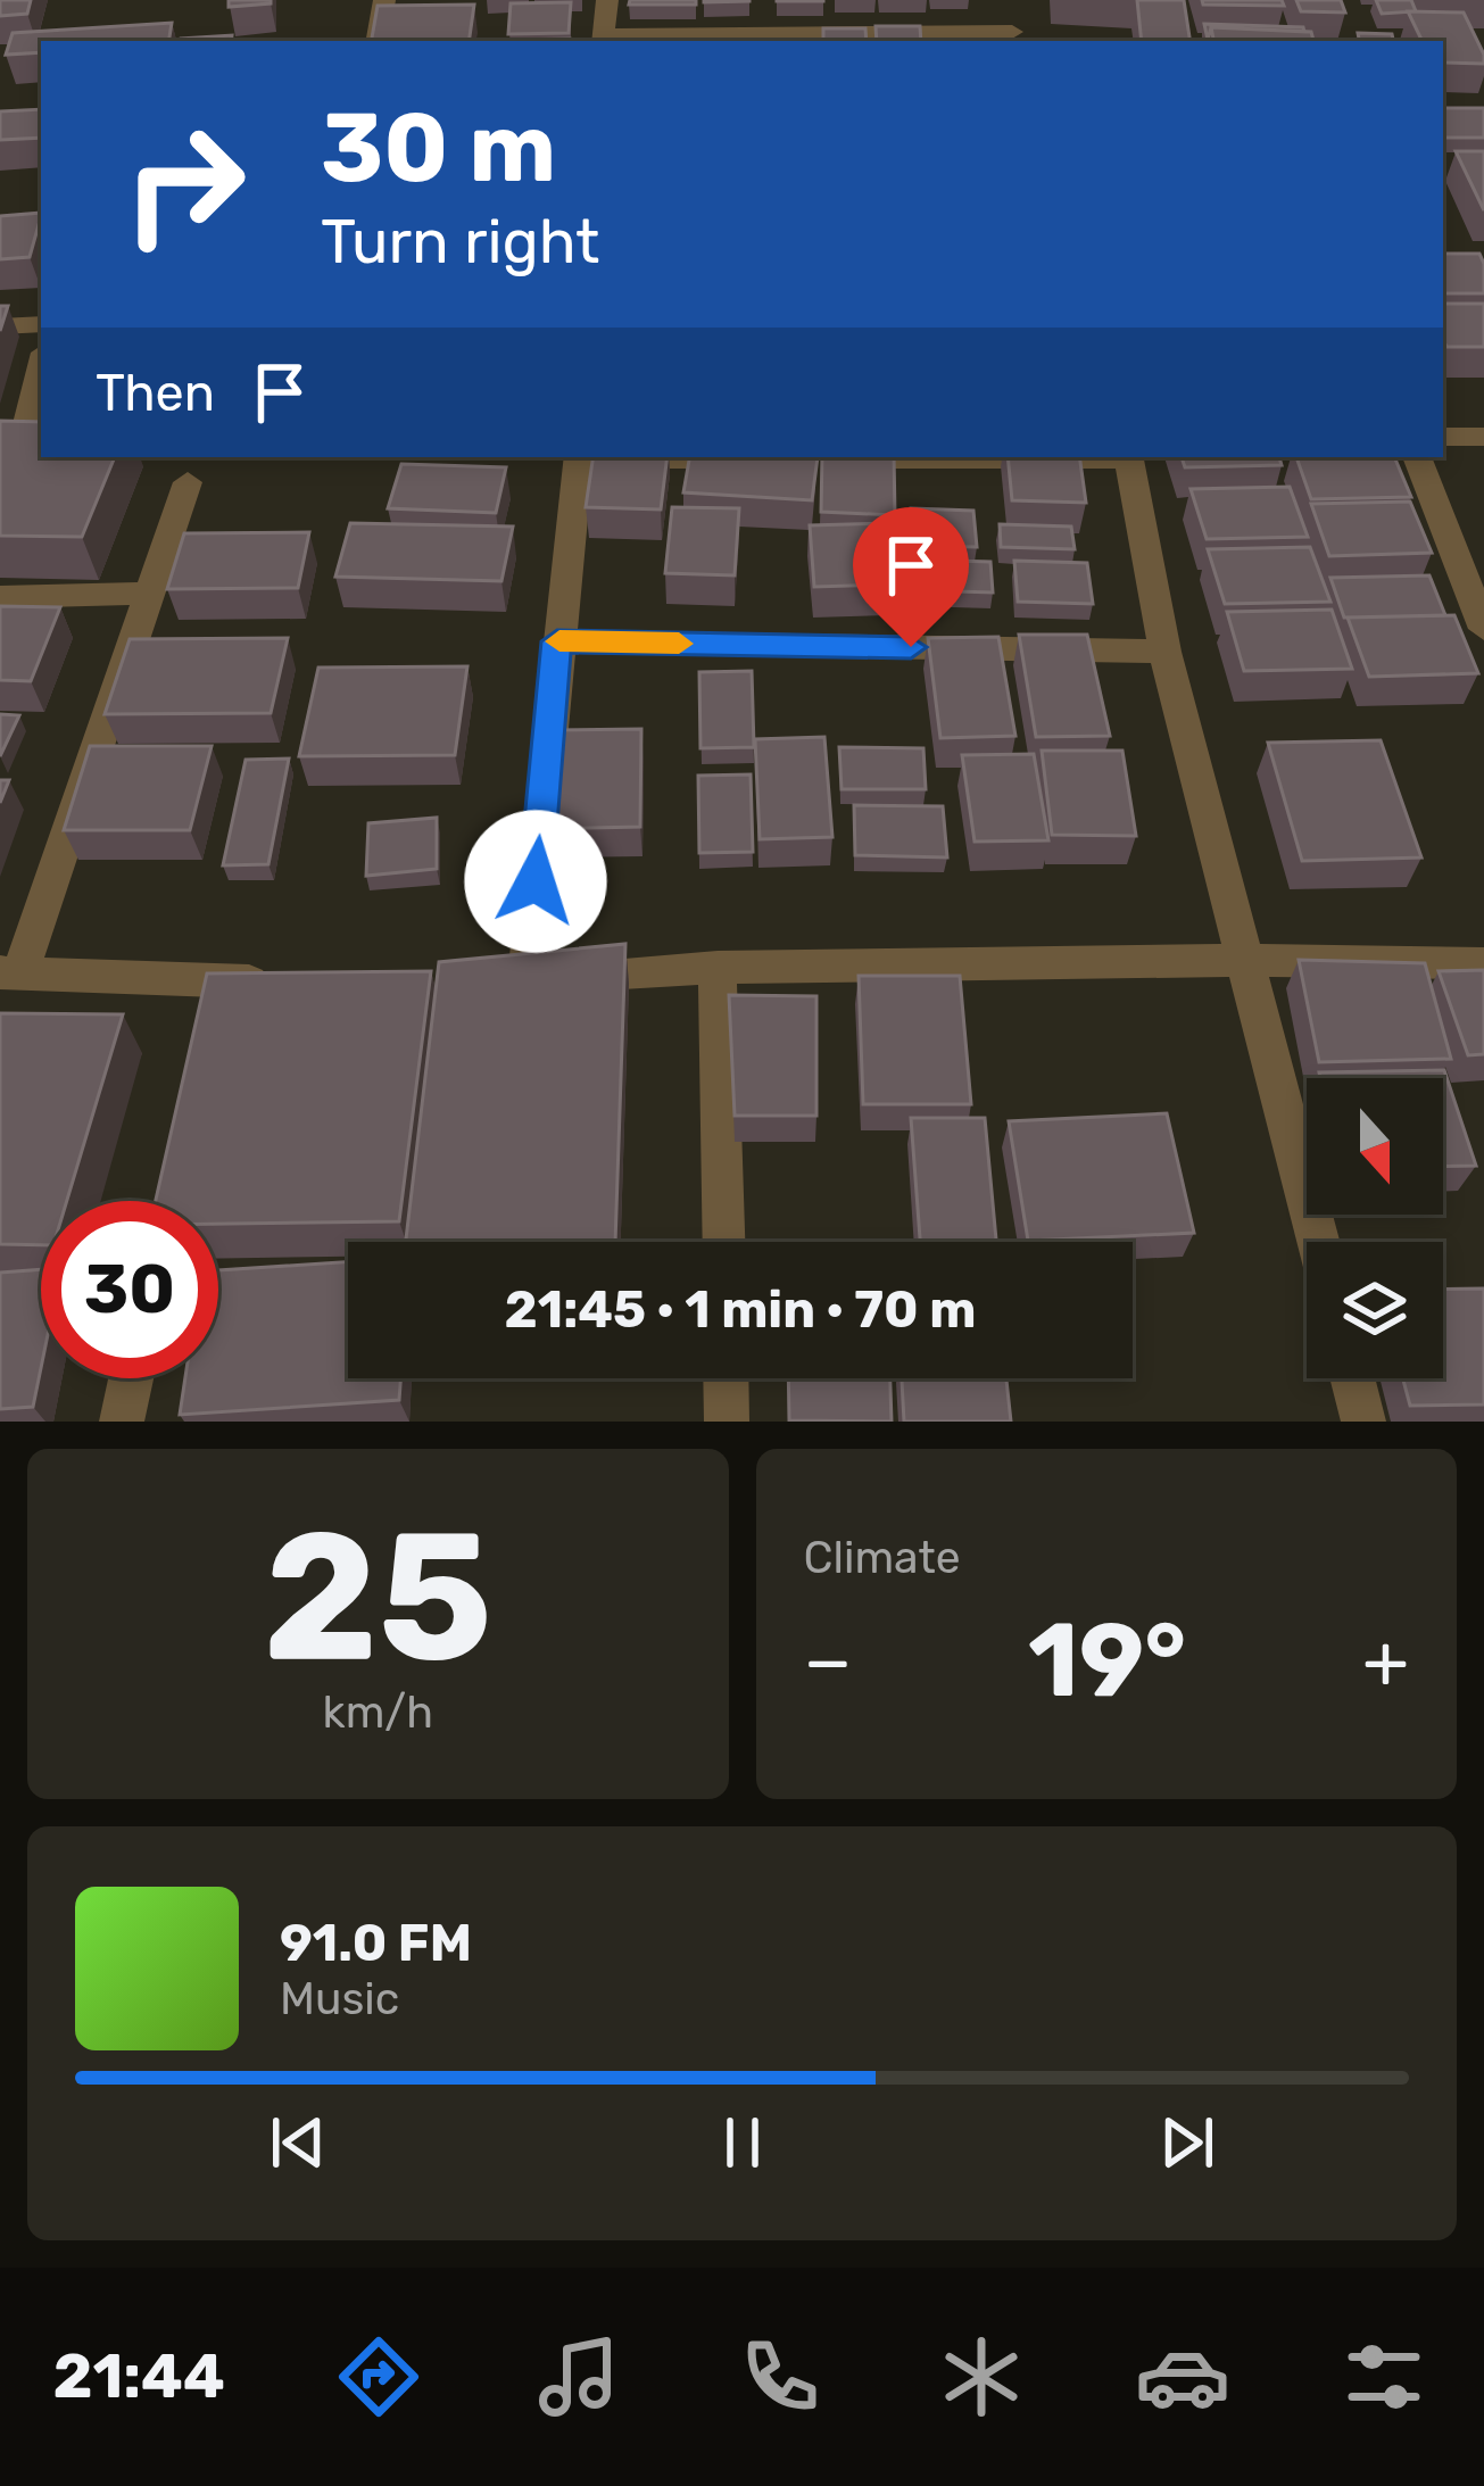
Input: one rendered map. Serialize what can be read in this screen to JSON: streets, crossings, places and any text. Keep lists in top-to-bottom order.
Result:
{
  "north": "bottom",
  "page": {
    "turn": ["30 m", "Turn right"],
    "then": "Then",
    "limit": "30",
    "trip": "21:45 · 1 min · 70 m",
    "tile": [
      ["25", "km/h"],
      "Climate"
    ],
    "heat": ["−", "19°", "+"],
    "song": ["91.0 FM", "Music"],
    "tabs": "21:44"
  }
}
